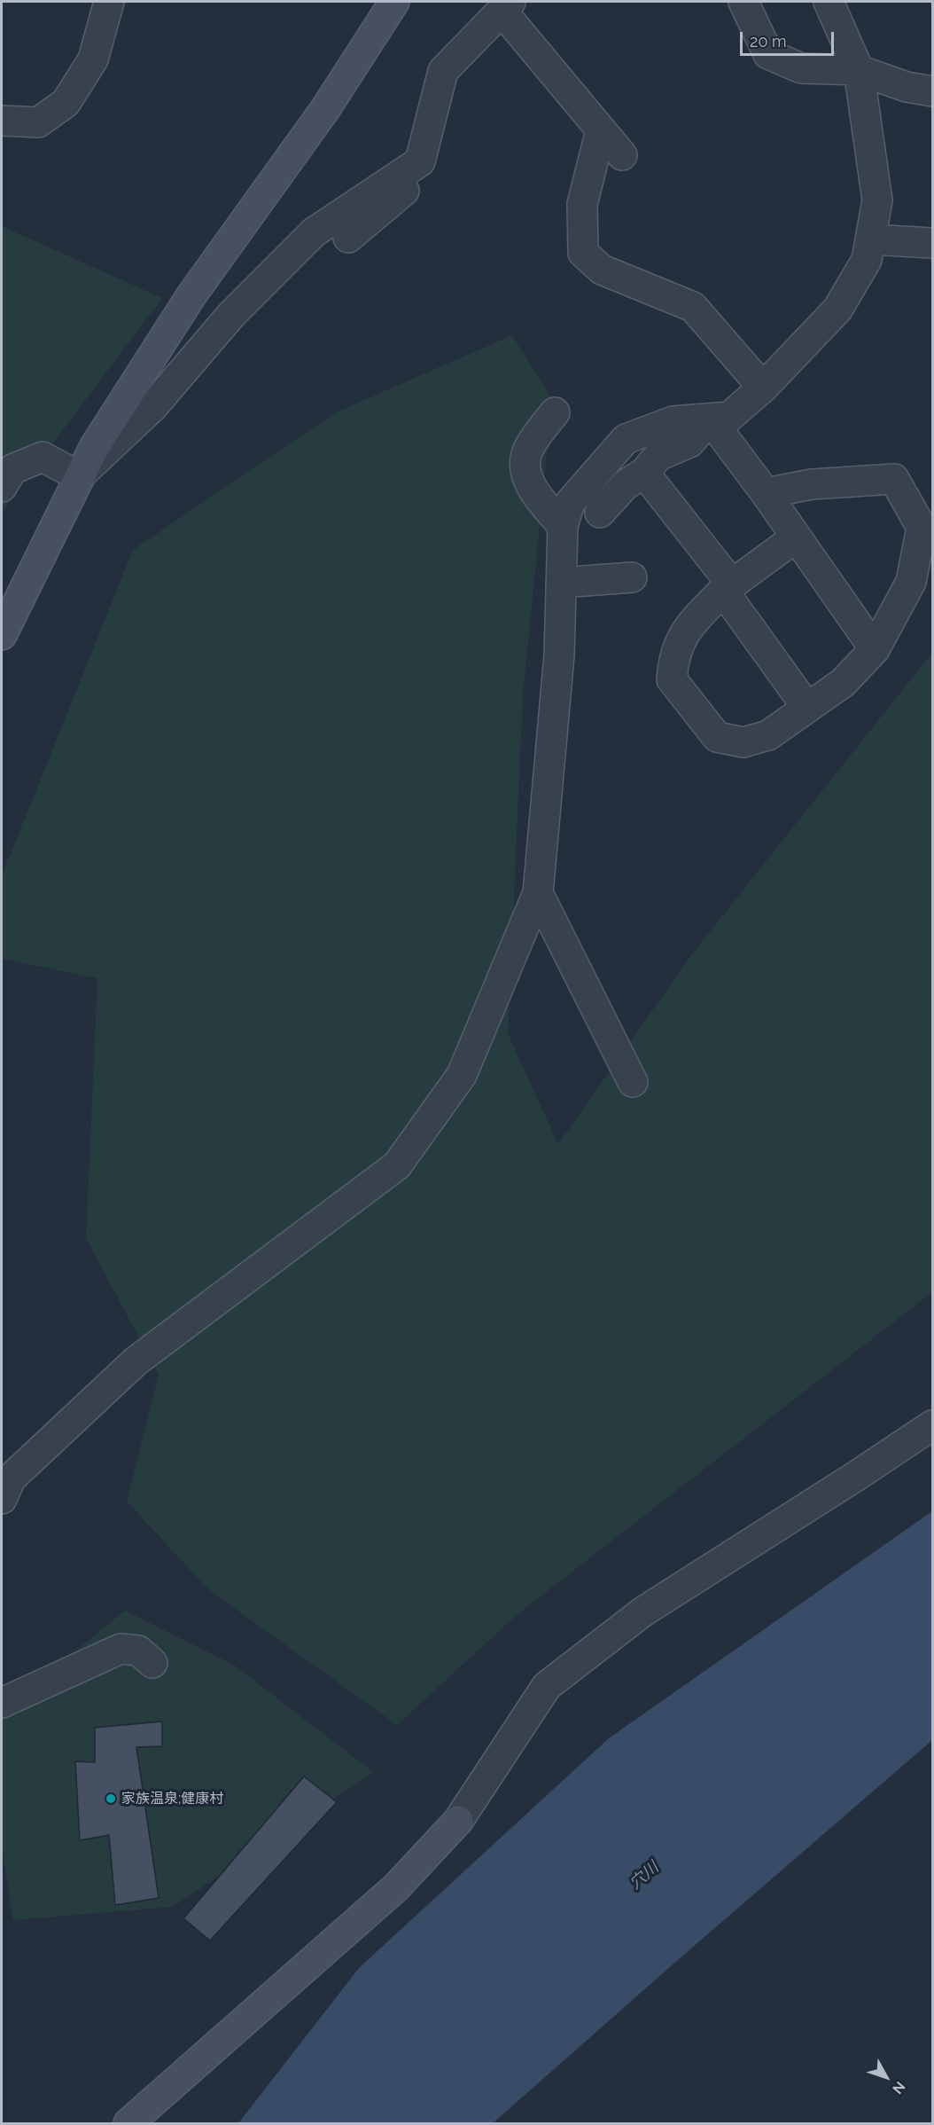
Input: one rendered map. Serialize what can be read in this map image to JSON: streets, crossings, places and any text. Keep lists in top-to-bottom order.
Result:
{
  "water": ["穴川"],
  "places": ["家族温泉;健康村"],
  "scale_bar": "20 m",
  "north": "bottom right"
}
